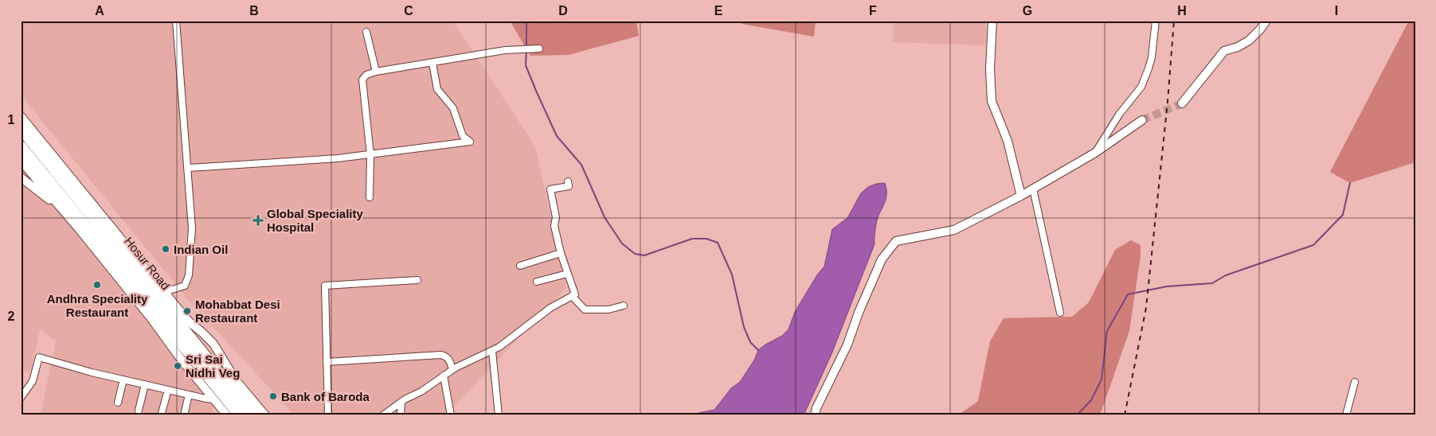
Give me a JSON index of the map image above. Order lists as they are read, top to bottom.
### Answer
{
  "streets": {
    "highway": ["Hosur Road"]
  },
  "places": {
    "health": ["Global Speciality Hospital"],
    "other": [
      "Indian Oil",
      "Andhra Speciality Restaurant",
      "Mohabbat Desi Restaurant",
      "Sri Sai Nidhi Veg",
      "Bank of Baroda"
    ]
  },
  "grid": {
    "columns": [
      "A",
      "B",
      "C",
      "D",
      "E",
      "F",
      "G",
      "H",
      "I"
    ],
    "rows": ["1", "2"]
  }
}
